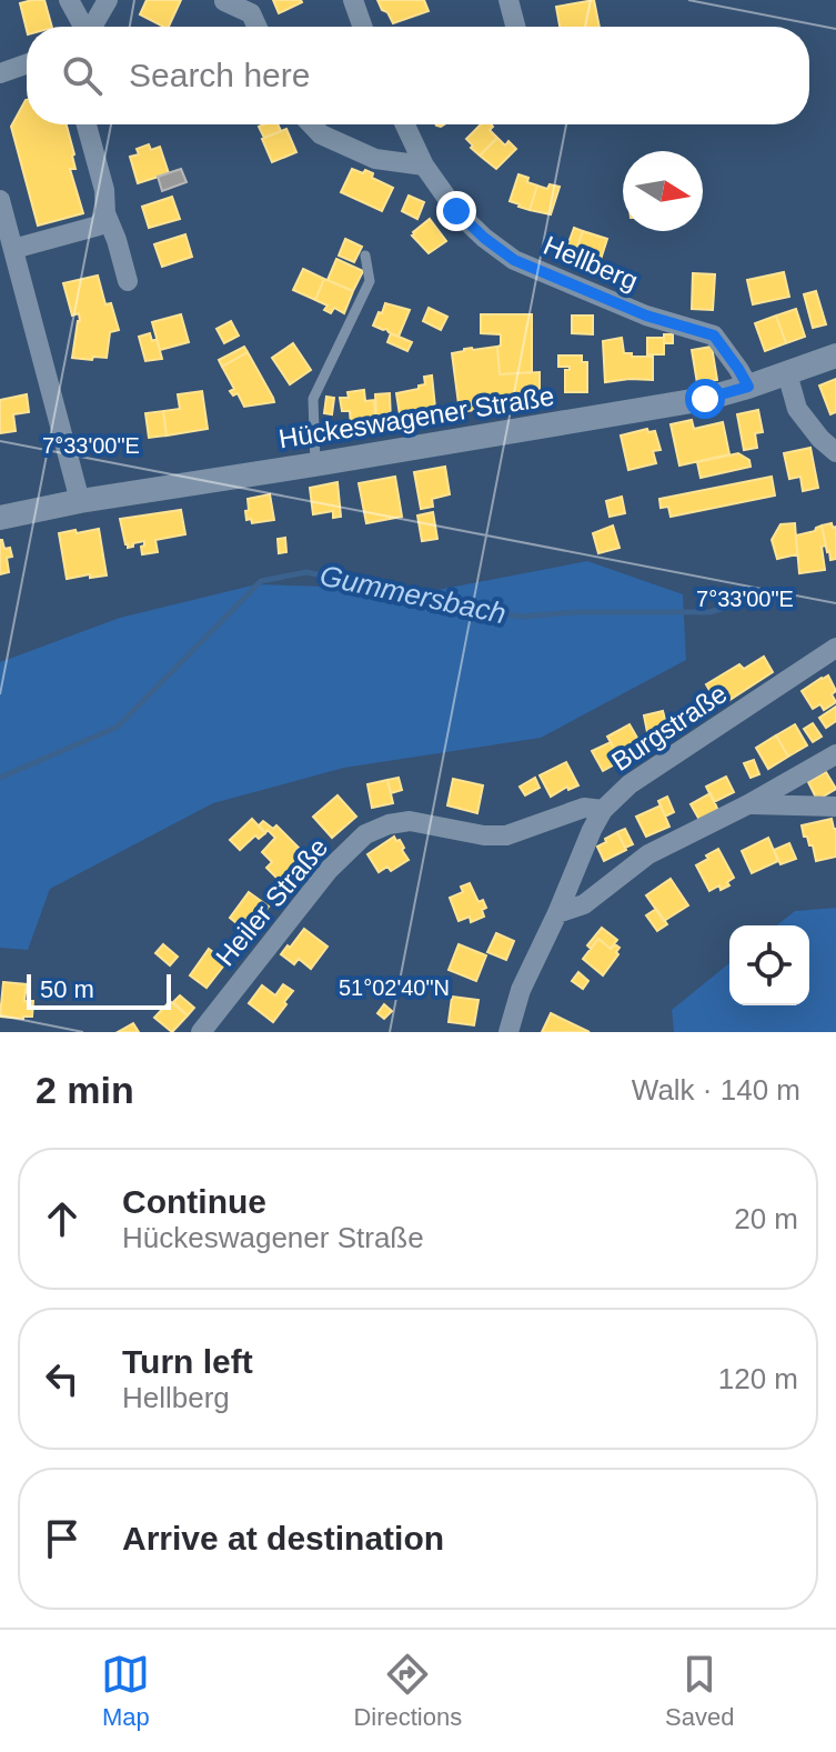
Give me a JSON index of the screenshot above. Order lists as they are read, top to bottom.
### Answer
{
  "streets": {
    "street": [
      "Hellberg",
      "Hückeswagener Straße",
      "Burgstraße",
      "Heiler Straße"
    ]
  },
  "crossings": [
    ["Hellberg", "Hückeswagener Straße"],
    ["Burgstraße", "Heiler Straße"]
  ],
  "water": ["Gummersbach"],
  "scale_bar": "50 m",
  "north": "right",
  "page": {
    "search": "Search here",
    "scale": "50 m",
    "heading": ["2 min", "Walk · 140 m"],
    "list": [
      ["Continue", "Hückeswagener Straße", "20 m"],
      ["Turn left", "Hellberg", "120 m"],
      "Arrive at destination"
    ],
    "nav": ["Map", "Directions", "Saved"]
  },
  "coordinates": ["7°33'00\"E", "51°02'40\"N"]
}
